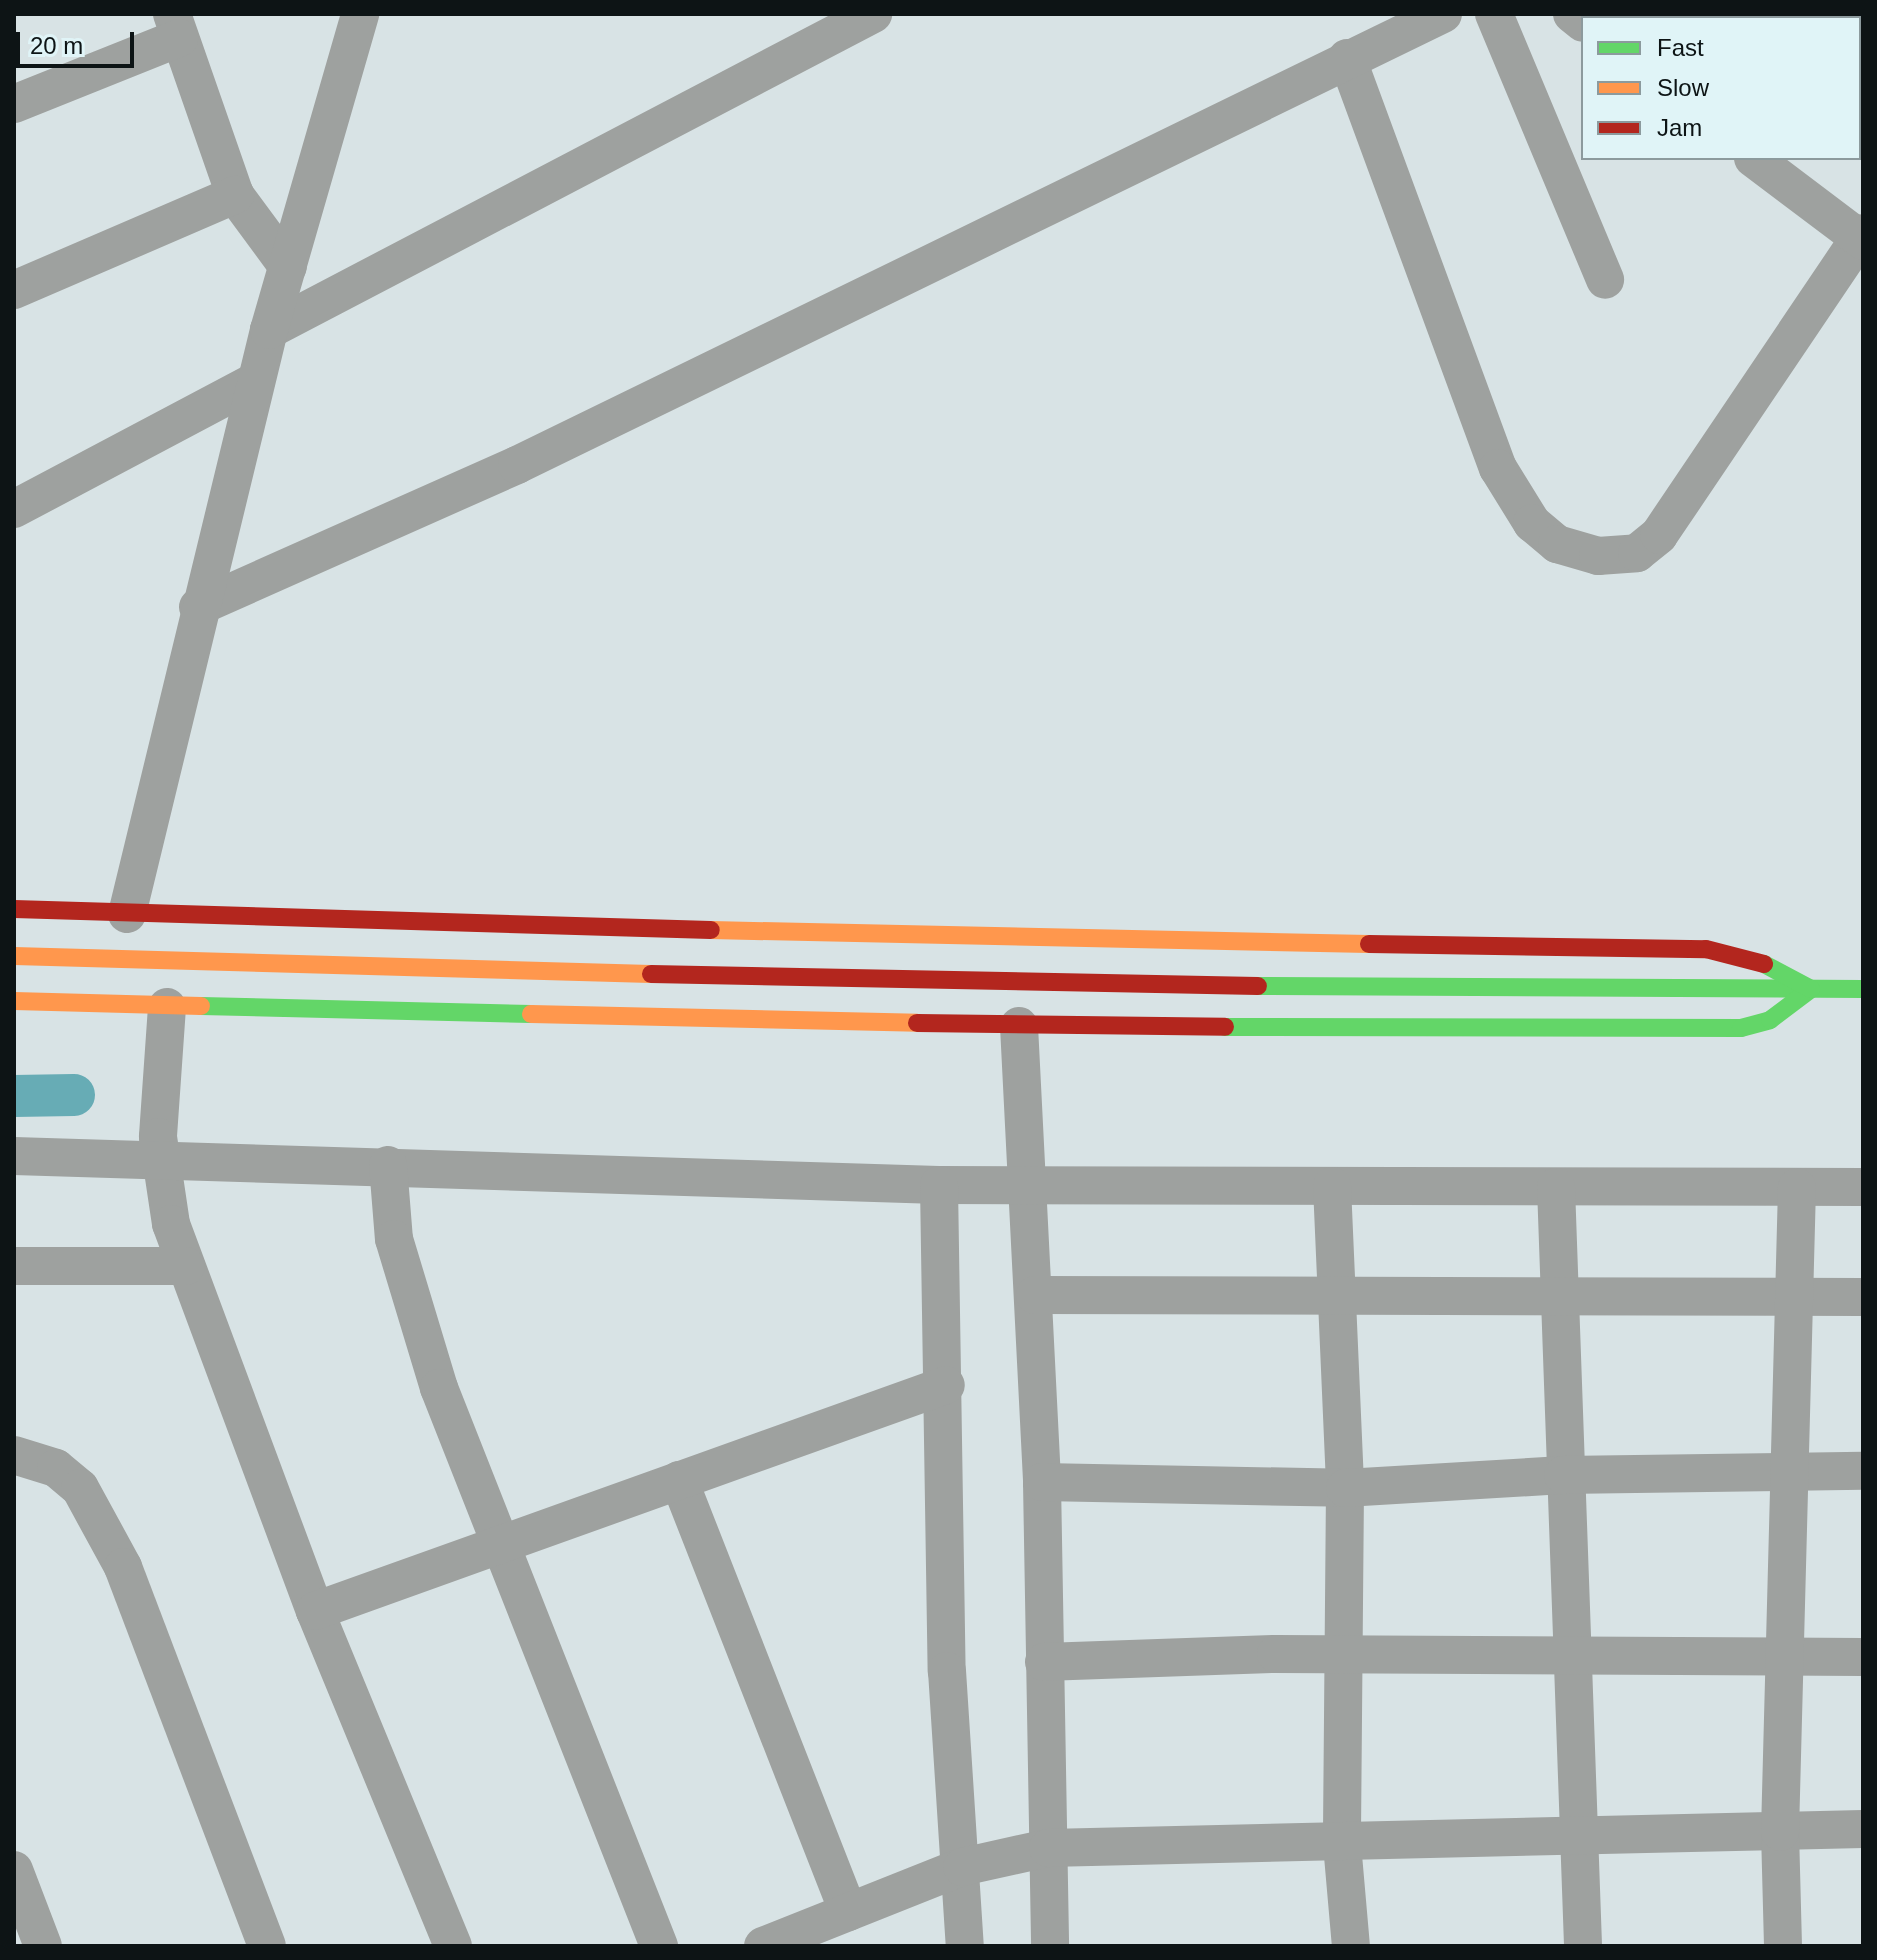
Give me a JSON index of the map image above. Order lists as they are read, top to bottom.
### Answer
{
  "legend": ["Fast", "Slow", "Jam"],
  "scale_bar": "20 m"
}
